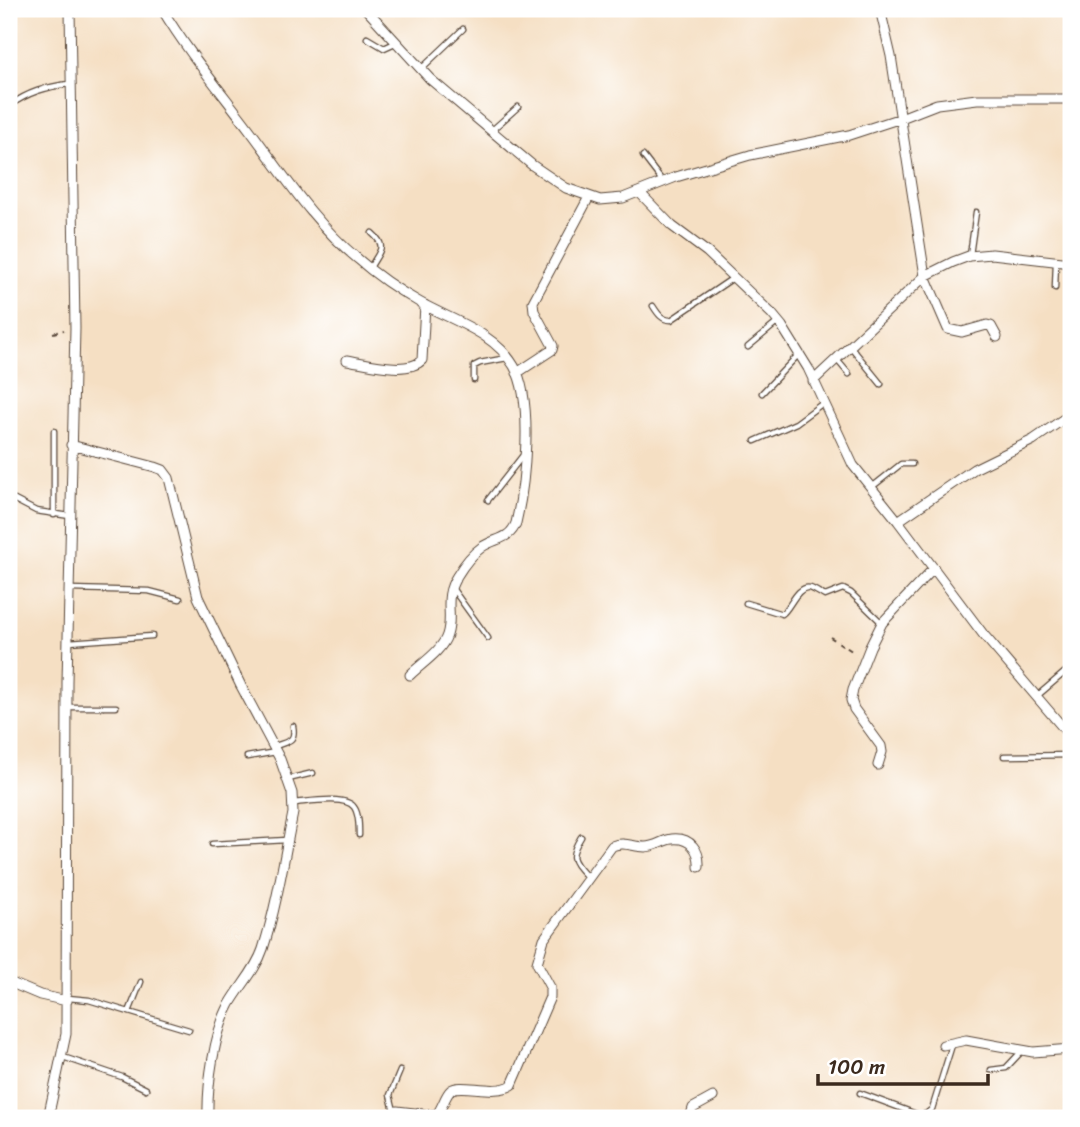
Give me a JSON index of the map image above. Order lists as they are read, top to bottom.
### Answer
{
  "scale_bar": "100 m"
}
